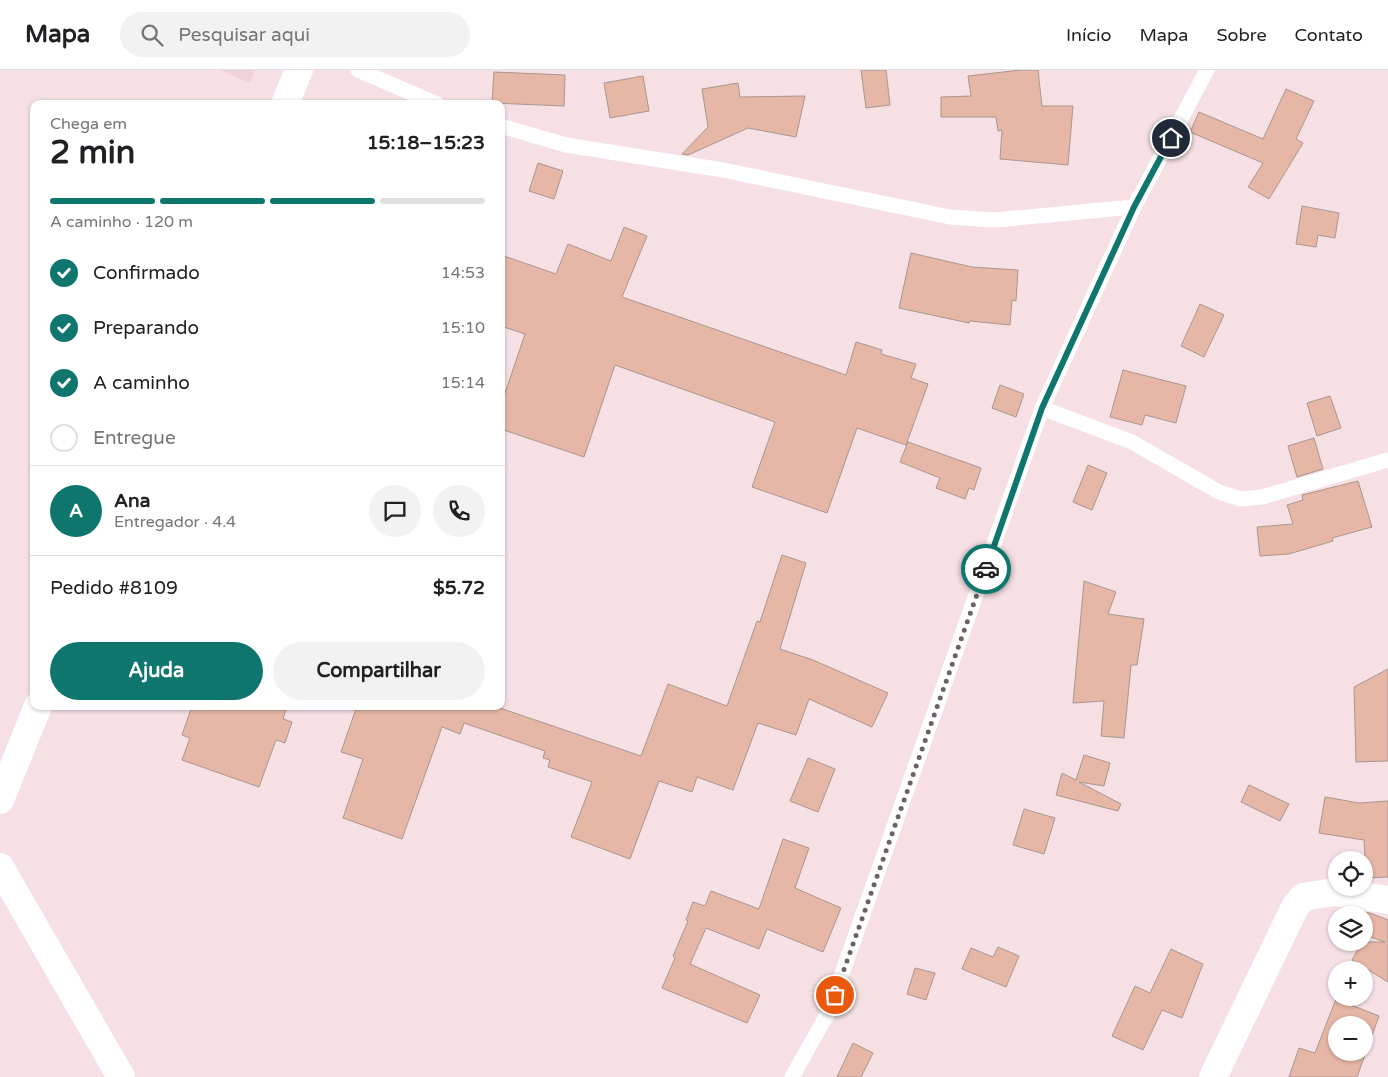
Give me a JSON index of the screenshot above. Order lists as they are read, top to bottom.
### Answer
{
  "page": {
    "header": "Mapa",
    "search": "Pesquisar aqui",
    "nav": [
      "Início",
      "Mapa",
      "Sobre",
      "Contato"
    ],
    "heading": ["2 min", "Chega em", "15:18–15:23"],
    "panel": [
      "Ana",
      "Entregador · 4.4",
      "Pedido #8109",
      "$5.72"
    ],
    "bar": "A caminho · 120 m",
    "list": [
      ["Confirmado", "14:53"],
      ["Preparando", "15:10"],
      ["A caminho", "15:14"],
      "Entregue"
    ],
    "round": "A",
    "buttons": ["Ajuda", "Compartilhar"],
    "map_buttons": ["+", "−"]
  }
}
